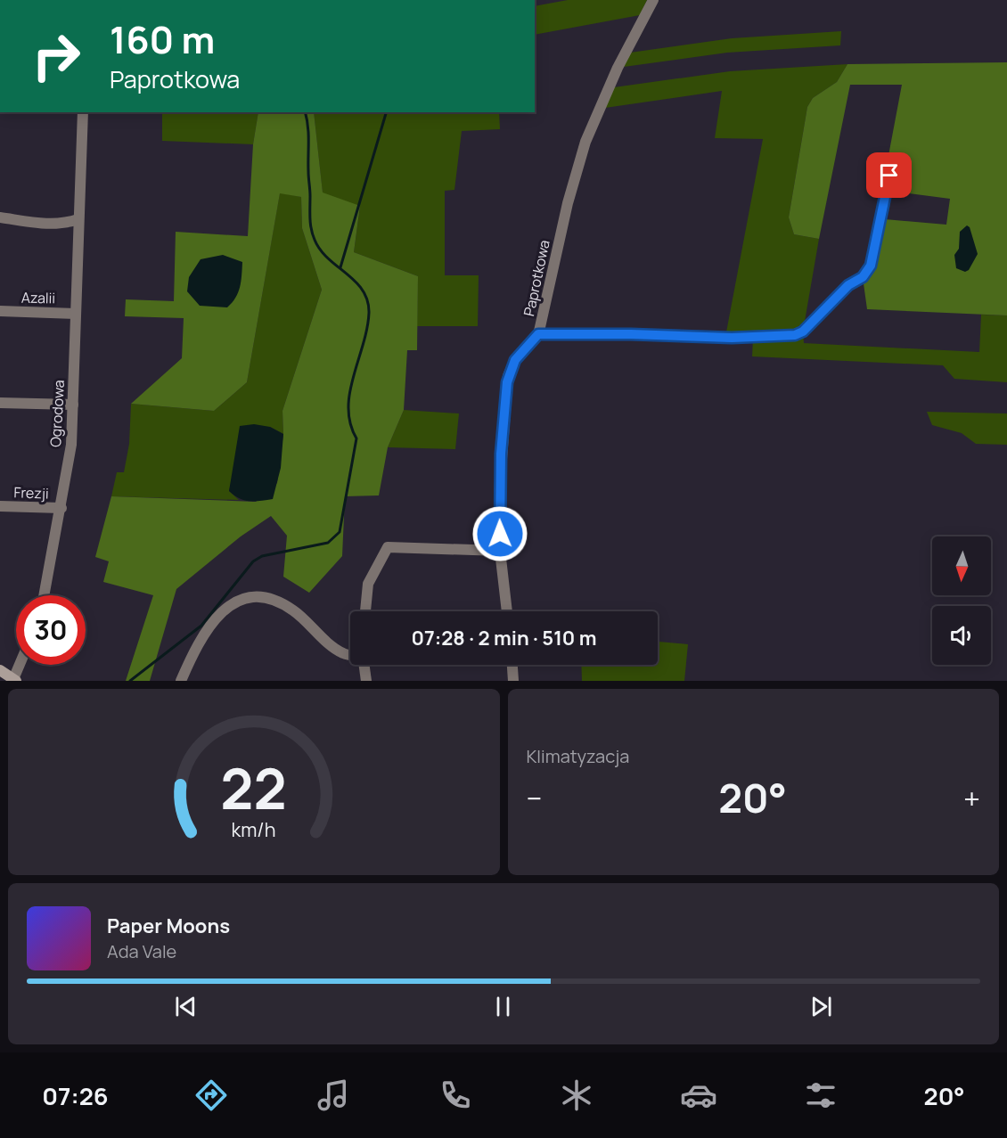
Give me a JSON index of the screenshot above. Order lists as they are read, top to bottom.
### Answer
{
  "streets": {
    "street": [
      "Paprotkowa",
      "Azalii",
      "Ogrodowa",
      "Frezji"
    ]
  },
  "crossings": [
    ["Azalii", "Ogrodowa"],
    ["Ogrodowa", "Frezji"]
  ],
  "north": "bottom",
  "page": {
    "turn": ["160 m", "Paprotkowa"],
    "limit": "30",
    "trip": "07:28 · 2 min · 510 m",
    "tile": "Klimatyzacja",
    "heat": ["−", "20°", "+"],
    "song": ["Paper Moons", "Ada Vale"],
    "tabs": ["07:26", "20°"],
    "gauge": ["22", "km/h"]
  }
}
